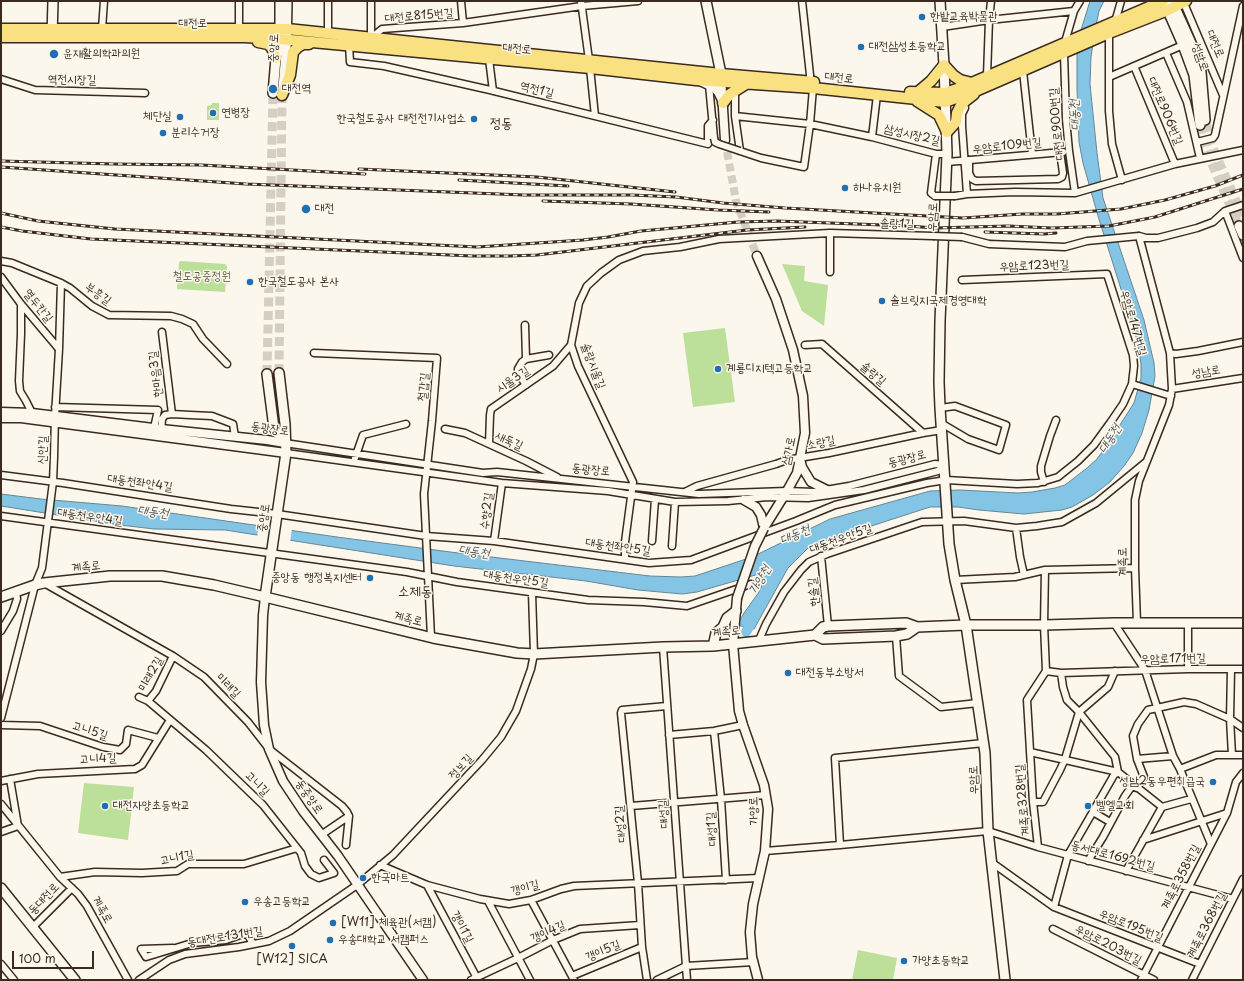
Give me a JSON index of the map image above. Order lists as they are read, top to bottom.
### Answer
{
  "streets": {
    "main road": [
      "대전로",
      "중앙로",
      "성남로",
      "우암로",
      "계족로",
      "동대전로"
    ],
    "street": [
      "대전로815번길",
      "역전시장길",
      "역전1길",
      "대전로906번길",
      "대전로900번길",
      "삼성시장2길",
      "우암로109번길",
      "솔랑1길",
      "우암로123번길",
      "부흥길",
      "열두칸길",
      "우암로147번길",
      "솔랑시울길",
      "한마음3길",
      "솔랑길",
      "시울3길",
      "철갑길",
      "동광장로",
      "새둑길",
      "소랑길",
      "신안길",
      "삼가로",
      "대동천좌안4길",
      "수향2길",
      "대동천우안4길",
      "대동천우안5길",
      "대동천좌안5길",
      "한솔길",
      "우암로171번길",
      "미래2길",
      "미래길",
      "고니5길",
      "고니4길",
      "정보길",
      "고니길",
      "동중앙로",
      "계족로328번길",
      "가양로",
      "대성길",
      "대성2길",
      "대성1길",
      "동서대로1692번길",
      "고니1길",
      "계족로358번길",
      "갱이길",
      "계족로368번길",
      "우암로195번길",
      "갱이1길",
      "갱이4길",
      "동대전로131번길",
      "우암로203번길",
      "갱이5길"
    ]
  },
  "crossings": [
    ["대전로815번길", "대전로"],
    ["대전로", "중앙로"],
    ["대전로", "성남로"],
    ["대전로", "역전1길"],
    ["대전로", "대전로906번길"],
    ["대전로", "대전로900번길"],
    ["대전로", "우암로"],
    ["중앙로", "동광장로"],
    ["중앙로", "대동천좌안4길"],
    ["중앙로", "대동천우안4길"],
    ["중앙로", "대동천우안5길"],
    ["중앙로", "대동천좌안5길"],
    ["중앙로", "계족로"],
    ["중앙로", "동중앙로"],
    ["성남로", "대전로906번길"],
    ["성남로", "계족로"],
    ["대전로906번길", "대전로900번길"],
    ["대전로900번길", "우암로109번길"],
    ["삼성시장2길", "우암로109번길"],
    ["삼성시장2길", "우암로"],
    ["우암로109번길", "우암로"],
    ["우암로", "우암로147번길"],
    ["우암로", "동광장로"],
    ["우암로", "소랑길"],
    ["우암로", "대동천우안5길"],
    ["우암로", "대동천좌안5길"],
    ["우암로", "계족로"],
    ["우암로", "동서대로1692번길"],
    ["우암로", "우암로195번길"],
    ["솔랑1길", "솔랑시울길"],
    ["우암로123번길", "우암로147번길"],
    ["부흥길", "신안길"],
    ["열두칸길", "신안길"],
    ["우암로147번길", "대동천좌안5길"],
    ["솔랑시울길", "시울3길"],
    ["솔랑시울길", "동광장로"],
    ["솔랑시울길", "대동천좌안5길"],
    ["솔랑길", "소랑길"],
    ["시울3길", "새둑길"],
    ["철갑길", "동광장로"],
    ["철갑길", "대동천우안5길"],
    ["철갑길", "대동천좌안5길"],
    ["동광장로", "새둑길"],
    ["동광장로", "소랑길"],
    ["동광장로", "신안길"],
    ["동광장로", "삼가로"],
    ["동광장로", "수향2길"],
    ["소랑길", "삼가로"],
    ["신안길", "대동천좌안4길"],
    ["신안길", "대동천우안4길"],
    ["삼가로", "계족로"],
    ["삼가로", "가양로"],
    ["대동천좌안4길", "대동천좌안5길"],
    ["수향2길", "대동천좌안5길"],
    ["대동천우안4길", "대동천우안5길"],
    ["대동천우안5길", "계족로"],
    ["대동천우안5길", "한솔길"],
    ["대동천우안5길", "정보길"],
    ["계족로", "한솔길"],
    ["계족로", "미래길"],
    ["계족로", "정보길"],
    ["계족로", "동중앙로"],
    ["계족로", "가양로"],
    ["계족로", "대성길"],
    ["계족로", "고니1길"],
    ["계족로", "동대전로"],
    ["우암로171번길", "계족로328번길"],
    ["미래2길", "미래길"],
    ["미래2길", "고니길"],
    ["미래길", "동중앙로"],
    ["고니5길", "고니4길"],
    ["고니4길", "고니길"],
    ["정보길", "갱이길"],
    ["정보길", "동대전로131번길"],
    ["고니길", "고니1길"],
    ["동중앙로", "동대전로131번길"],
    ["계족로328번길", "동서대로1692번길"],
    ["대성길", "대성2길"],
    ["대성길", "갱이길"],
    ["대성2길", "갱이길"],
    ["대성2길", "갱이4길"],
    ["대성2길", "갱이5길"],
    ["동서대로1692번길", "계족로358번길"],
    ["동서대로1692번길", "계족로368번길"],
    ["계족로358번길", "우암로195번길"],
    ["계족로358번길", "우암로203번길"],
    ["갱이길", "갱이1길"],
    ["계족로368번길", "우암로195번길"],
    ["갱이1길", "갱이4길"]
  ],
  "districts": ["정동", "소제동"],
  "water": ["대동천", "가양천"],
  "parks": ["철도공중정원"],
  "places": [
    "한밭교육박물관",
    "대전삼성초등학교",
    "윤재활의학과의원",
    "대전역",
    "연병장",
    "체단실",
    "한국철도공사 대전전기사업소",
    "분리수거장",
    "하나유치원",
    "대전",
    "한국철도공사 본사",
    "솔브릿지국제경영대학",
    "계룡디지텍고등학교",
    "중앙동 행정복지센터",
    "대전동부소방서",
    "성남2동우편취급국",
    "대전자양초등학교",
    "벨엘교회",
    "한국마트",
    "우송고등학교",
    "[W11] 체육관(서캠)",
    "우송대학교 서캠퍼스",
    "[W12] SICA",
    "가양초등학교"
  ],
  "scale_bar": "100 m"
}
